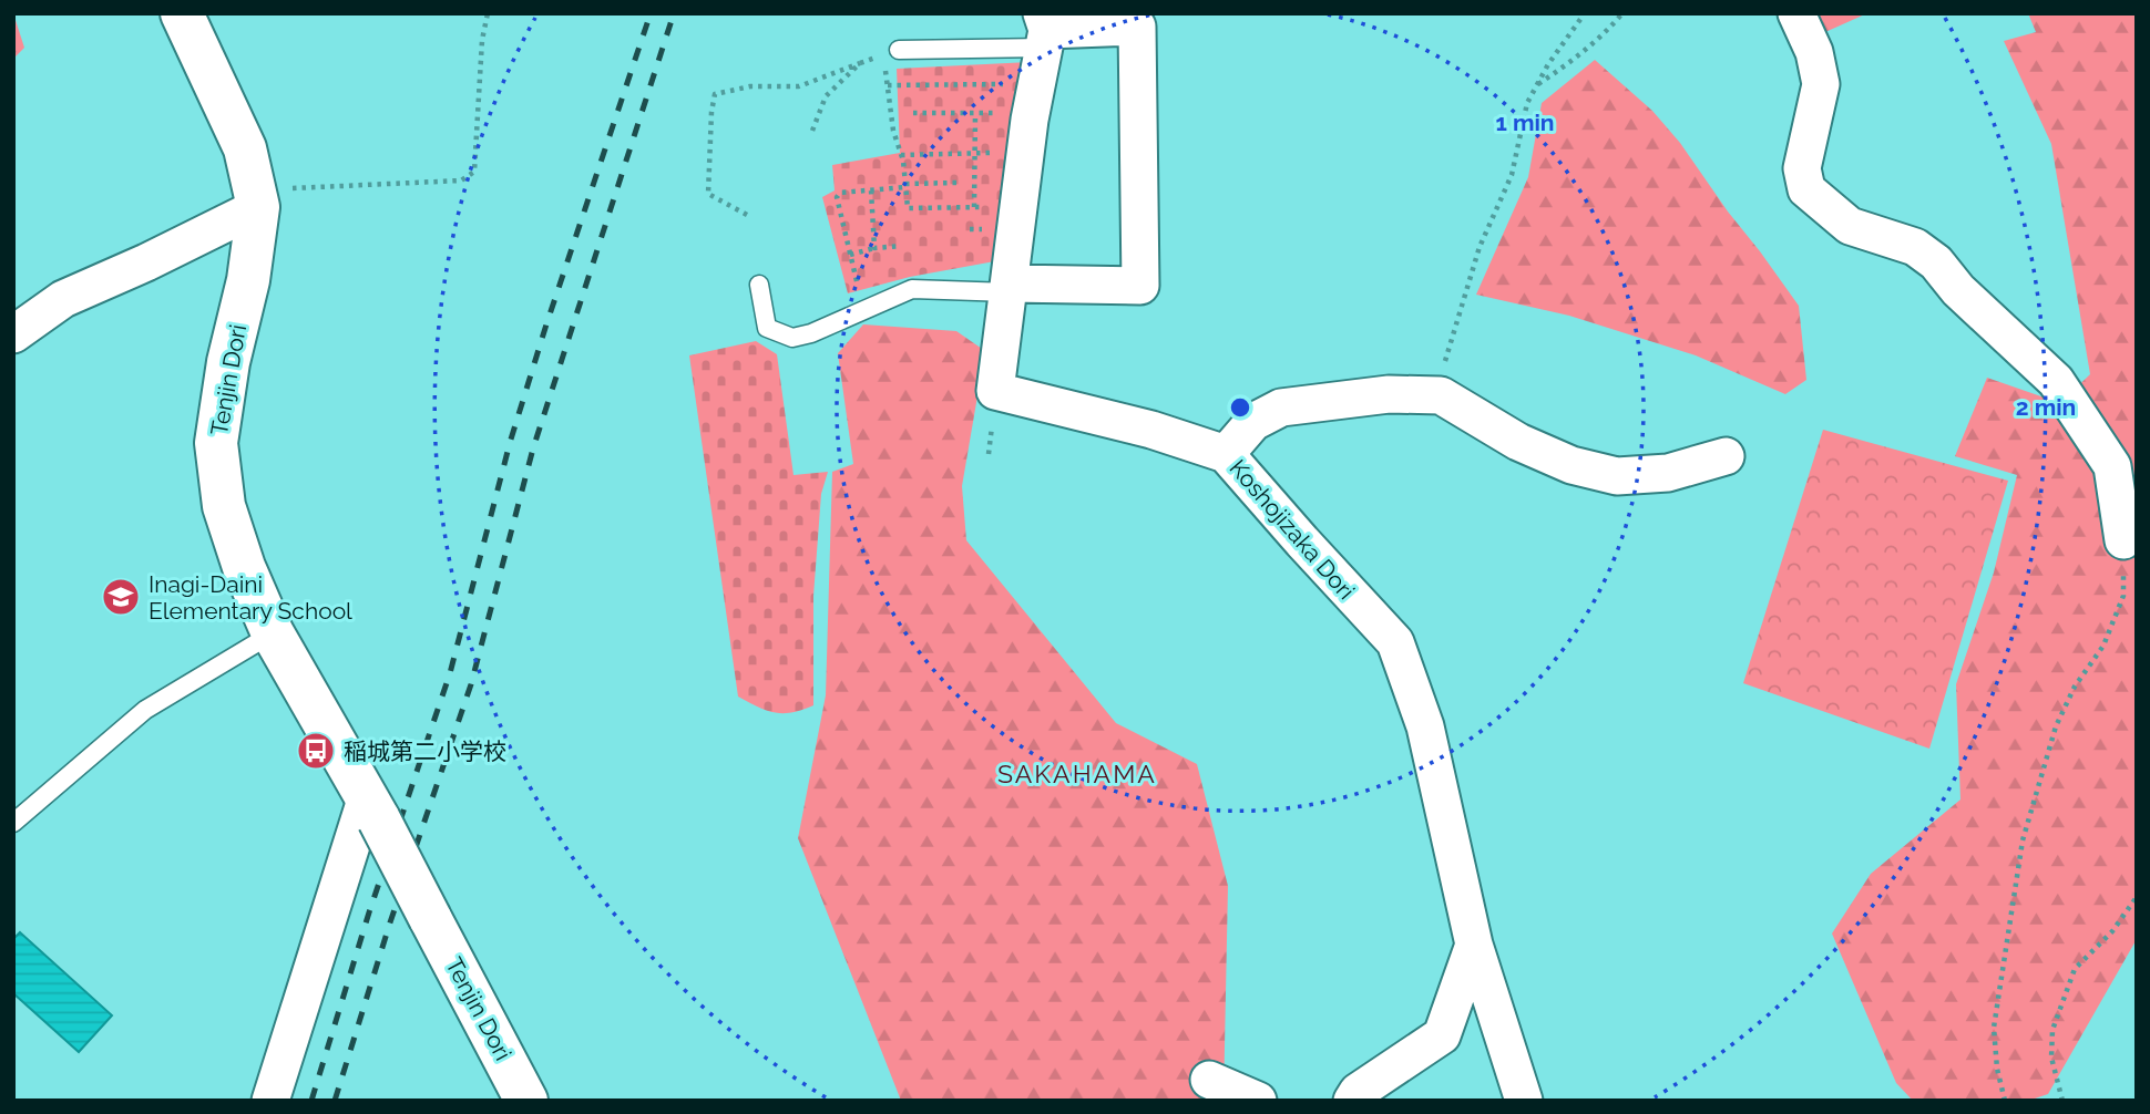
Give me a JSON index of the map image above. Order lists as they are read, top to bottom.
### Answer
{
  "streets": {
    "street": ["Tenjin Dori", "Koshojizaka Dori"]
  },
  "districts": ["SAKAHAMA"],
  "places": {
    "school or university": ["Inagi-Daini Elementary School"],
    "bus stop": ["稲城第二小学校"]
  },
  "rings": ["1 min", "2 min"]
}
